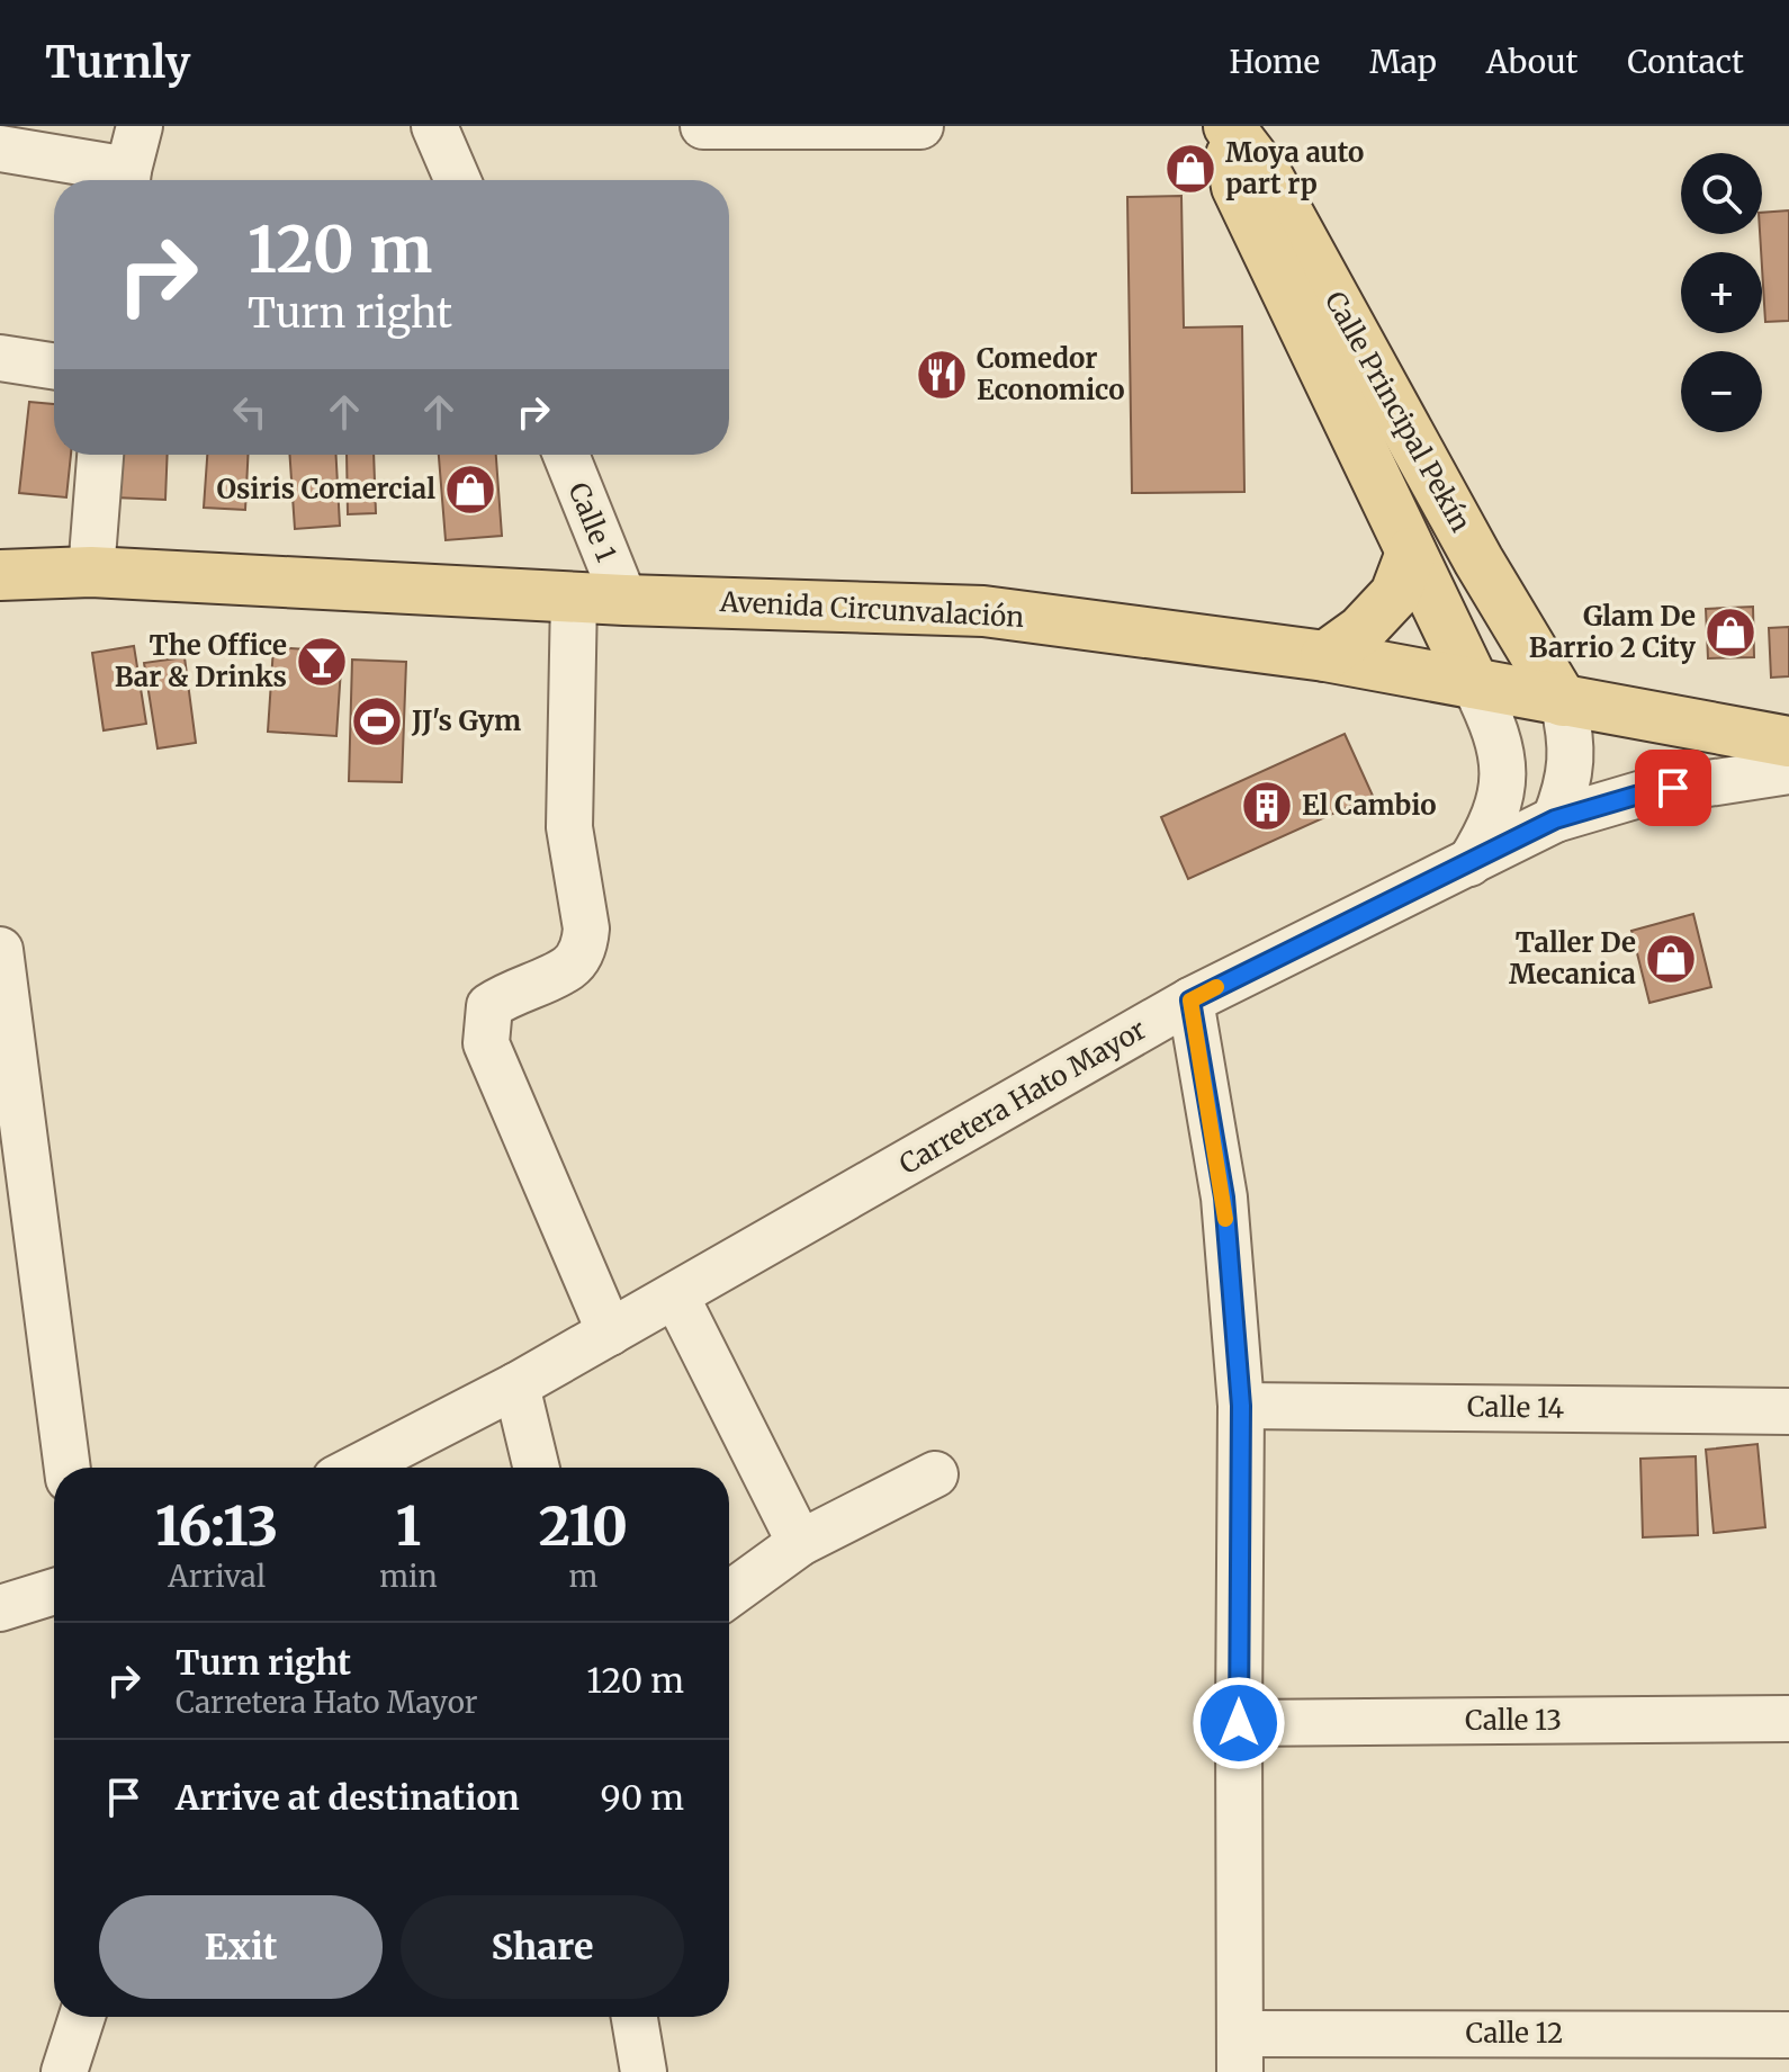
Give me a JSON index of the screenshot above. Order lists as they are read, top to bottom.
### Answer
{
  "streets": {
    "main road": ["Calle Principal Pekín", "Avenida Circunvalación"],
    "street": [
      "Calle 1",
      "Carretera Hato Mayor",
      "Calle 14",
      "Calle 13",
      "Calle 12"
    ]
  },
  "crossings": [
    ["Calle Principal Pekín", "Avenida Circunvalación"],
    ["Calle 1", "Avenida Circunvalación"]
  ],
  "places": {
    "shop": [
      "Moya auto part rp",
      "Osiris Comercial",
      "Glam De Barrio 2 City",
      "Taller De Mecanica"
    ],
    "restaurant": ["Comedor Economico"],
    "bar": ["The Office Bar & Drinks"],
    "sports": ["JJ's Gym"],
    "building": ["El Cambio"]
  },
  "page": {
    "header": "Turnly",
    "nav": [
      "Home",
      "Map",
      "About",
      "Contact"
    ],
    "map_buttons": ["+", "−"],
    "turn": ["120 m", "Turn right"],
    "eta": [
      "16:13",
      "Arrival",
      "1",
      "min",
      "210",
      "m"
    ],
    "list": [
      {
        "name": "Turn right",
        "note": "Carretera Hato Mayor",
        "value": "120 m"
      },
      {
        "name": "Arrive at destination",
        "value": "90 m"
      }
    ],
    "buttons": ["Exit", "Share"]
  }
}
